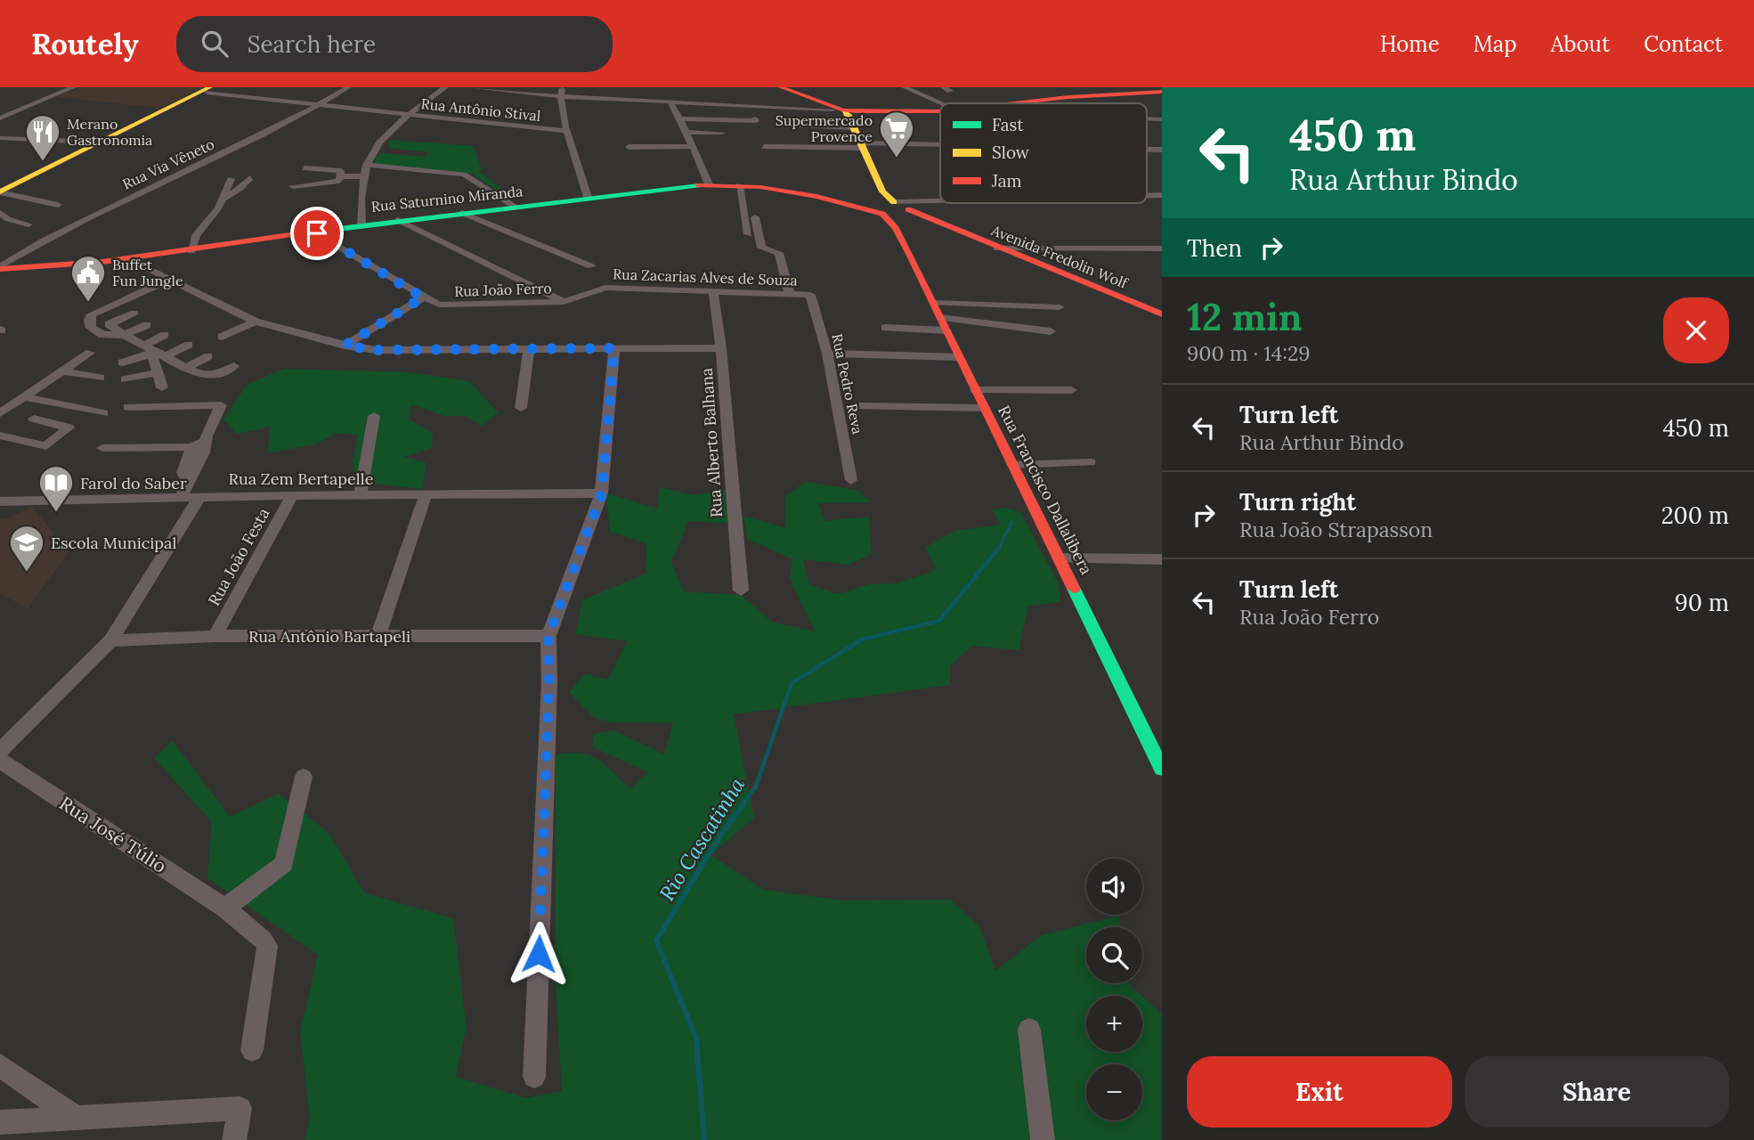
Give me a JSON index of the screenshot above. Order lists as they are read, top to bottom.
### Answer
{
  "streets": {
    "main road": ["Rua Saturnino Miranda", "Avenida Fredolin Wolf", "Rua Francisco Dallalibera"],
    "street": [
      "Rua Antônio Stival",
      "Rua Via Vêneto",
      "Rua Zacarias Alves de Souza",
      "Rua João Ferro",
      "Rua Pedro Reva",
      "Rua Alberto Balhana",
      "Rua Zem Bertapelle",
      "Rua João Festa",
      "Rua Antônio Bartapeli",
      "Rua José Túlio"
    ]
  },
  "crossings": [
    ["Rua Antônio Stival", "Rua Via Vêneto"],
    ["Rua Via Vêneto", "Rua Saturnino Miranda"],
    ["Rua Saturnino Miranda", "Avenida Fredolin Wolf"],
    ["Rua Saturnino Miranda", "Rua João Ferro"],
    ["Rua Saturnino Miranda", "Rua Francisco Dallalibera"],
    ["Avenida Fredolin Wolf", "Rua Francisco Dallalibera"],
    ["Rua Zacarias Alves de Souza", "Rua João Ferro"],
    ["Rua Zacarias Alves de Souza", "Rua Pedro Reva"],
    ["Rua Zacarias Alves de Souza", "Rua Alberto Balhana"],
    ["Rua Zem Bertapelle", "Rua João Festa"],
    ["Rua João Festa", "Rua Antônio Bartapeli"]
  ],
  "water": ["Rio Cascatinha"],
  "places": {
    "supermarket": ["Supermercado Provence"],
    "restaurant": ["Merano Gastronomia"],
    "public building": ["Buffet Fun Jungle"],
    "library": ["Farol do Saber"],
    "school or university": ["Escola Municipal"]
  },
  "legend": ["Fast", "Slow", "Jam"],
  "page": {
    "header": "Routely",
    "search": "Search here",
    "nav": [
      "Home",
      "Map",
      "About",
      "Contact"
    ],
    "turn": ["450 m", "Rua Arthur Bindo"],
    "then": "Then",
    "heading": ["12 min", "900 m · 14:29"],
    "list": [
      {
        "name": "Turn left",
        "note": "Rua Arthur Bindo",
        "value": "450 m"
      },
      {
        "name": "Turn right",
        "note": "Rua João Strapasson",
        "value": "200 m"
      },
      {
        "name": "Turn left",
        "note": "Rua João Ferro",
        "value": "90 m"
      }
    ],
    "map_buttons": ["+", "−"],
    "buttons": ["Exit", "Share"]
  }
}
